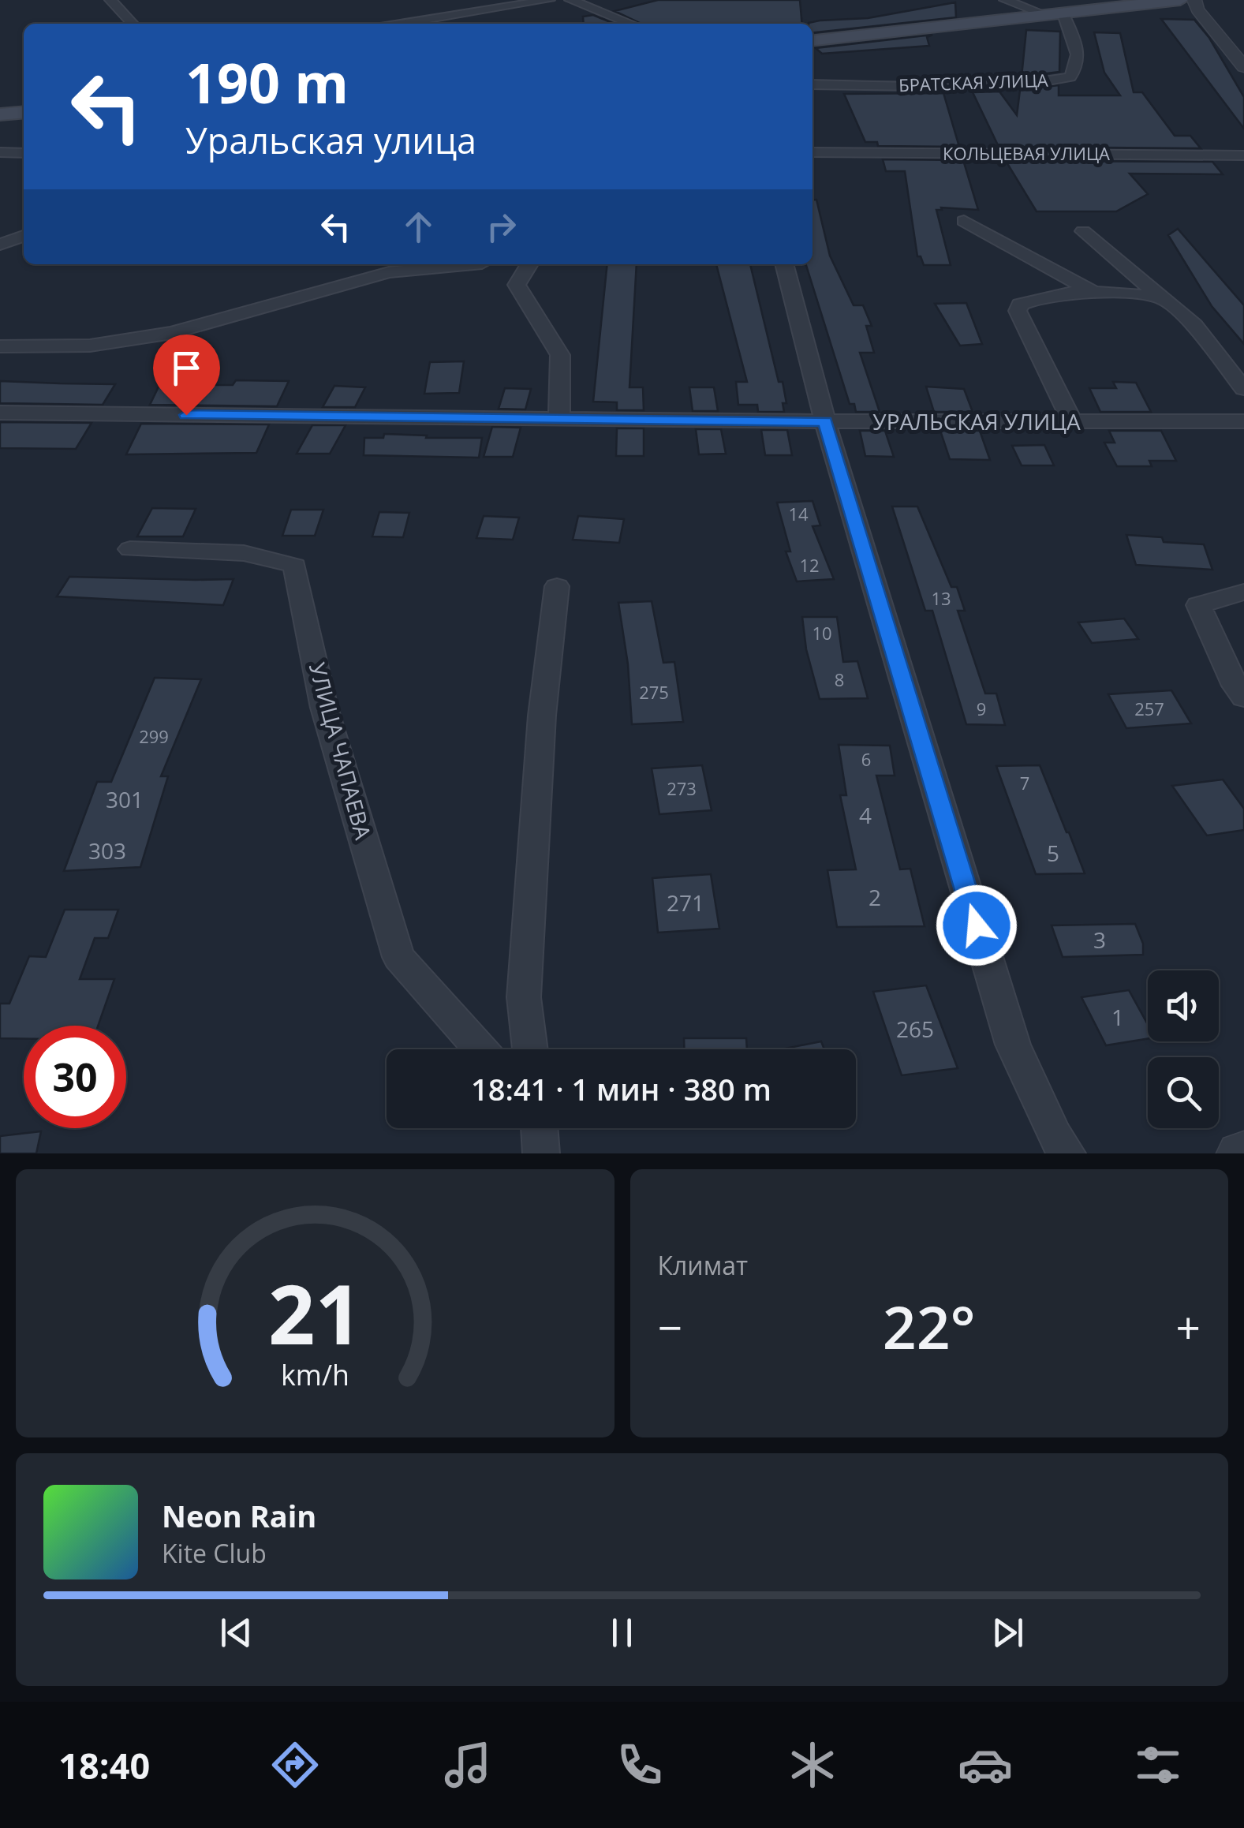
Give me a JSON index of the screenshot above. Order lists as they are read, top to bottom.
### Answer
{
  "streets": {
    "street": [
      "БРАТСКАЯ УЛИЦА",
      "КОЛЬЦЕВАЯ УЛИЦА",
      "УРАЛЬСКАЯ УЛИЦА",
      "УЛИЦА ЧАПАЕВА"
    ]
  },
  "house_numbers": [
    "14",
    "12",
    "13",
    "10",
    "8",
    "275",
    "9",
    "257",
    "299",
    "6",
    "7",
    "273",
    "301",
    "4",
    "303",
    "5",
    "2",
    "271",
    "3",
    "1",
    "265"
  ],
  "page": {
    "turn": ["190 m", "Уральская улица"],
    "limit": "30",
    "trip": "18:41 · 1 мин · 380 m",
    "tile": "Климат",
    "heat": ["−", "22°", "+"],
    "song": ["Neon Rain", "Kite Club"],
    "tabs": "18:40",
    "gauge": ["21", "km/h"]
  }
}
